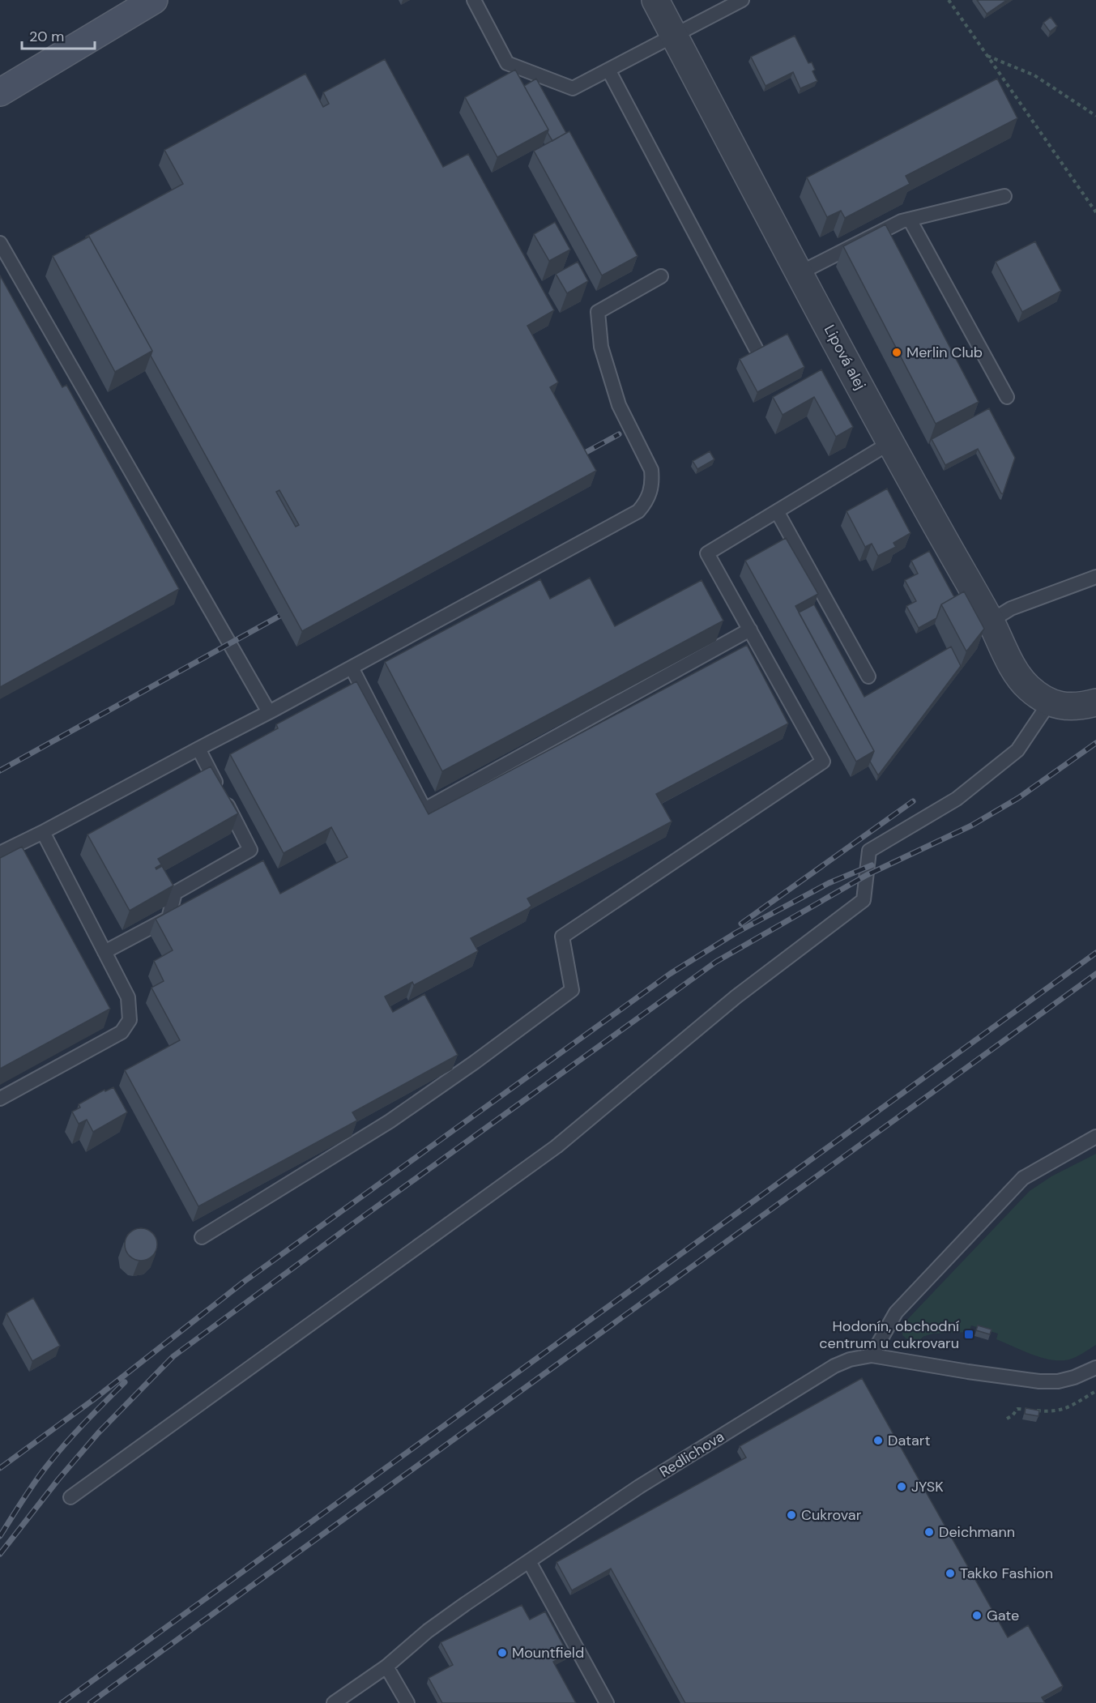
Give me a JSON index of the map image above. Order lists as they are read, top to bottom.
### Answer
{
  "streets": {
    "street": ["Lipová alej"],
    "lane": ["Redlichova"]
  },
  "places": {
    "other": [
      "Merlin Club",
      "Datart",
      "JYSK",
      "Cukrovar",
      "Deichmann",
      "Takko Fashion",
      "Gate",
      "Mountfield"
    ],
    "transit": ["Hodonín, obchodní centrum u cukrovaru"]
  },
  "scale_bar": "20 m"
}
